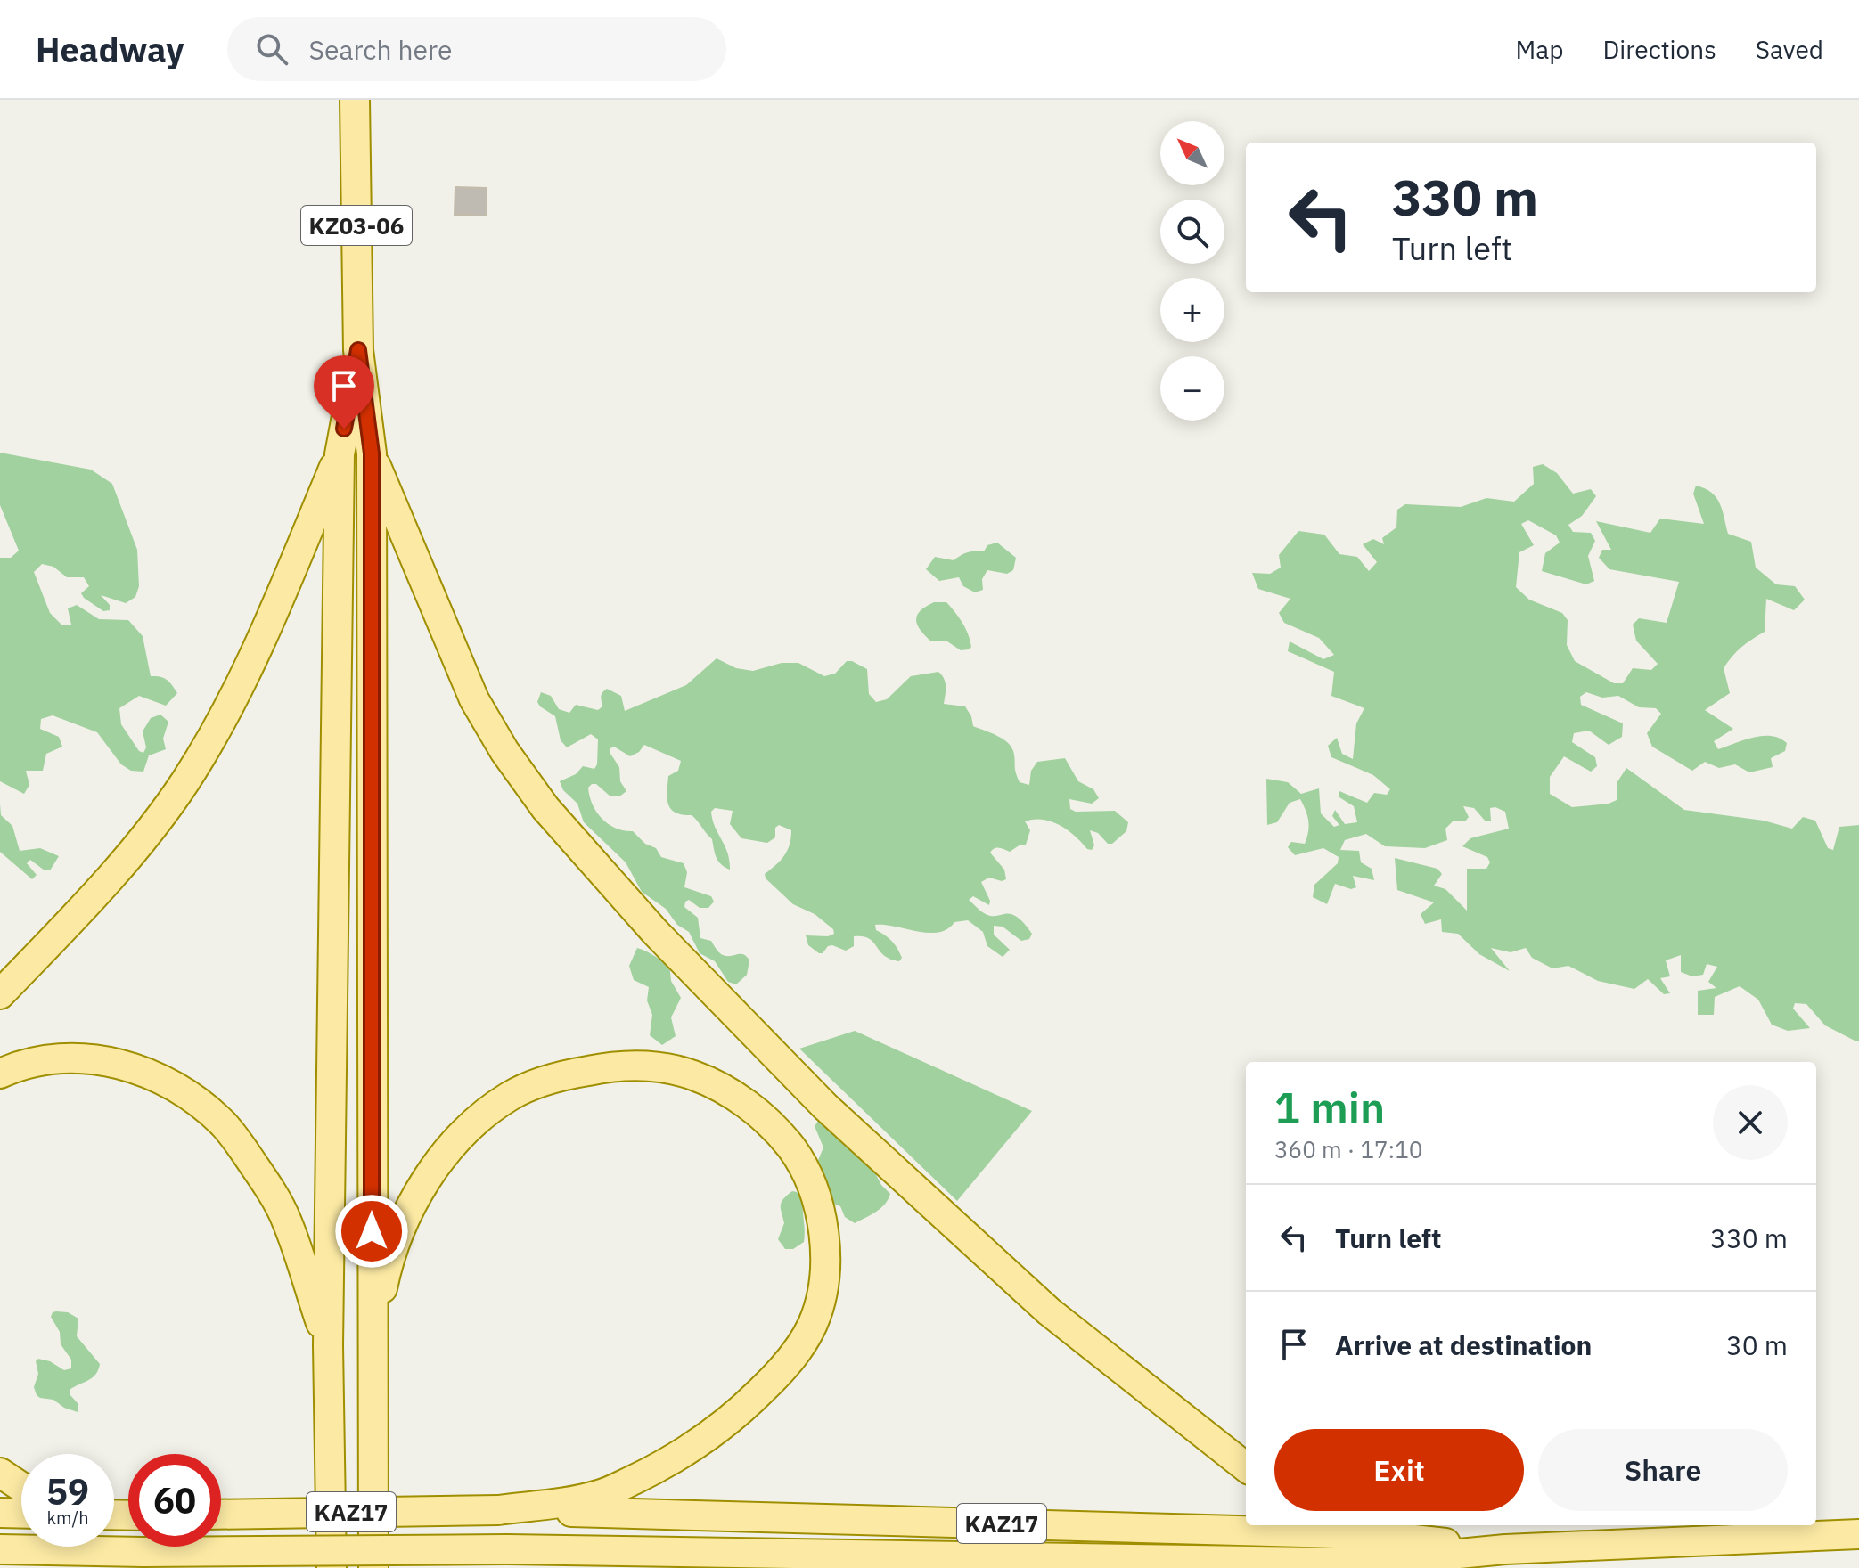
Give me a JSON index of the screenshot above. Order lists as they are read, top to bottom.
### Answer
{
  "streets": {
    "main road": ["KZ03-06", "KAZ17"]
  },
  "north": "top left",
  "page": {
    "header": "Headway",
    "search": "Search here",
    "nav": ["Map", "Directions", "Saved"],
    "map_buttons": ["+", "−"],
    "turn": ["330 m", "Turn left"],
    "heading": ["1 min", "360 m · 17:10"],
    "list": [
      {
        "name": "Turn left",
        "value": "330 m"
      },
      {
        "name": "Arrive at destination",
        "value": "30 m"
      }
    ],
    "buttons": ["Exit", "Share"],
    "speed": "59 km/h",
    "limit": "60"
  }
}
